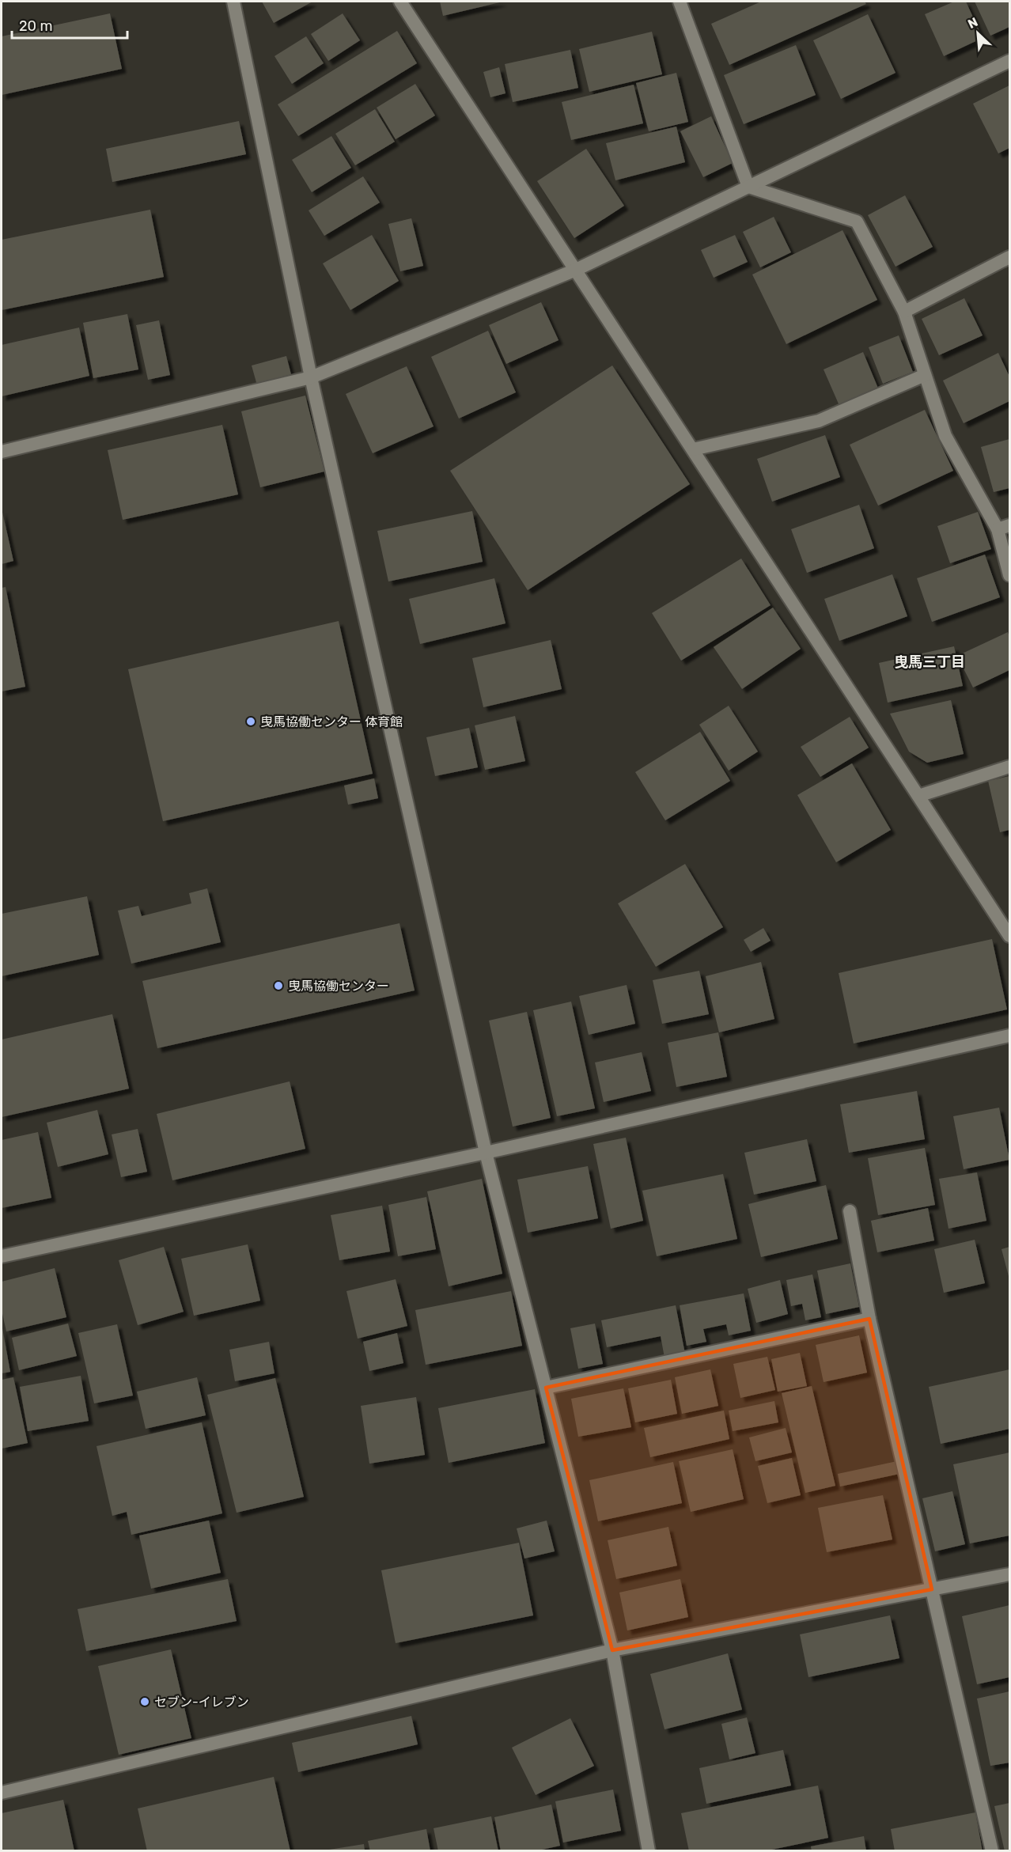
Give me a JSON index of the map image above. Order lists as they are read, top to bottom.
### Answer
{
  "districts": ["曳馬三丁目"],
  "places": ["曳馬協働センター 体育館", "曳馬協働センター", "セブン-イレブン"],
  "scale_bar": "20 m",
  "north": "top left"
}
